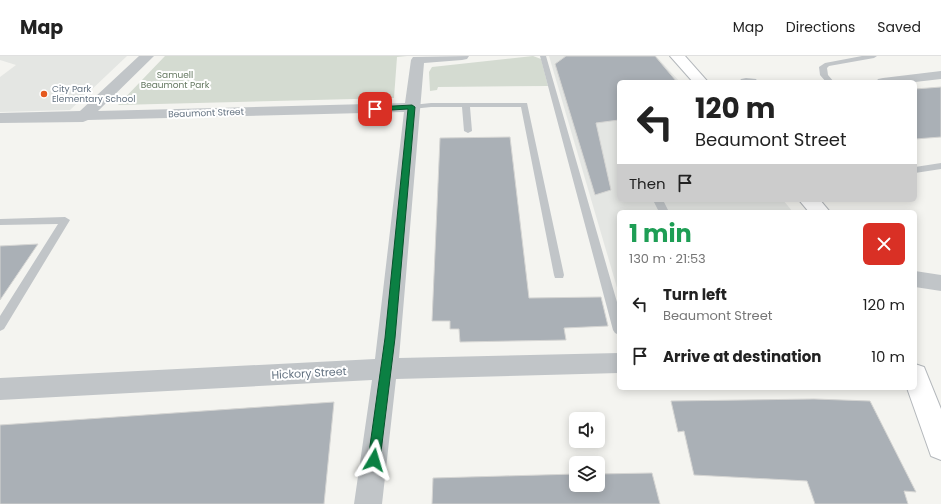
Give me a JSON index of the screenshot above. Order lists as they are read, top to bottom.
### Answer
{
  "streets": {
    "street": ["Beaumont Street", "Hickory Street"]
  },
  "parks": ["Samuell Beaumont Park"],
  "places": ["City Park Elementary School"],
  "page": {
    "header": "Map",
    "nav": ["Map", "Directions", "Saved"],
    "turn": ["120 m", "Beaumont Street"],
    "then": "Then",
    "heading": ["1 min", "130 m · 21:53"],
    "list": [
      {
        "name": "Turn left",
        "note": "Beaumont Street",
        "value": "120 m"
      },
      {
        "name": "Arrive at destination",
        "value": "10 m"
      }
    ]
  }
}
